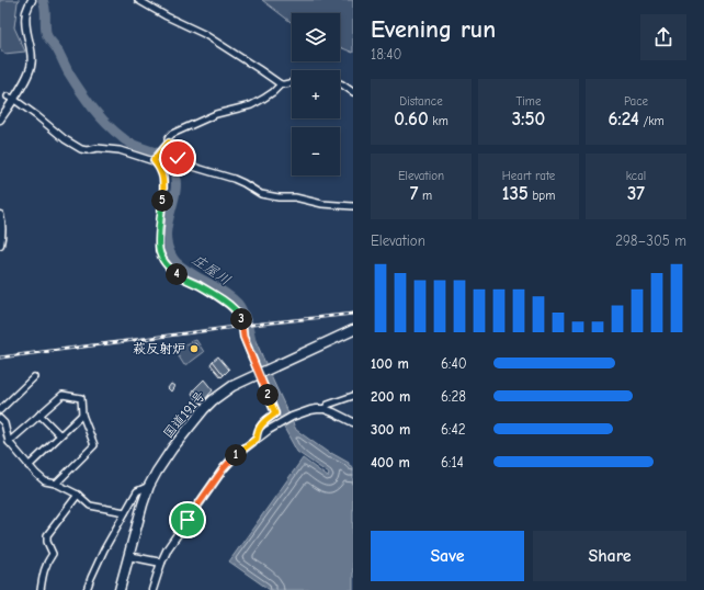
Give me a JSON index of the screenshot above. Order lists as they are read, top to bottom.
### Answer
{
  "streets": {
    "highway": ["国道191号"]
  },
  "water": ["庄屋川"],
  "places": ["萩反射炉"],
  "page": {
    "heading": ["Evening run", "18:40"],
    "map_buttons": ["+", "−"],
    "stats": [
      ["Distance", "0.60 km"],
      ["Time", "3:50"],
      ["Pace", "6:24 /km"],
      ["Elevation", "7 m"],
      ["Heart rate", "135 bpm"],
      ["kcal", "37"]
    ],
    "pins": [
      "5",
      "4",
      "3",
      "2",
      "1"
    ],
    "chart": ["Elevation", "298–305 m"],
    "list": [
      {
        "name": "100 m",
        "note": "6:40"
      },
      {
        "name": "200 m",
        "note": "6:28"
      },
      {
        "name": "300 m",
        "note": "6:42"
      },
      {
        "name": "400 m",
        "note": "6:14"
      }
    ],
    "buttons": ["Save", "Share"]
  }
}
